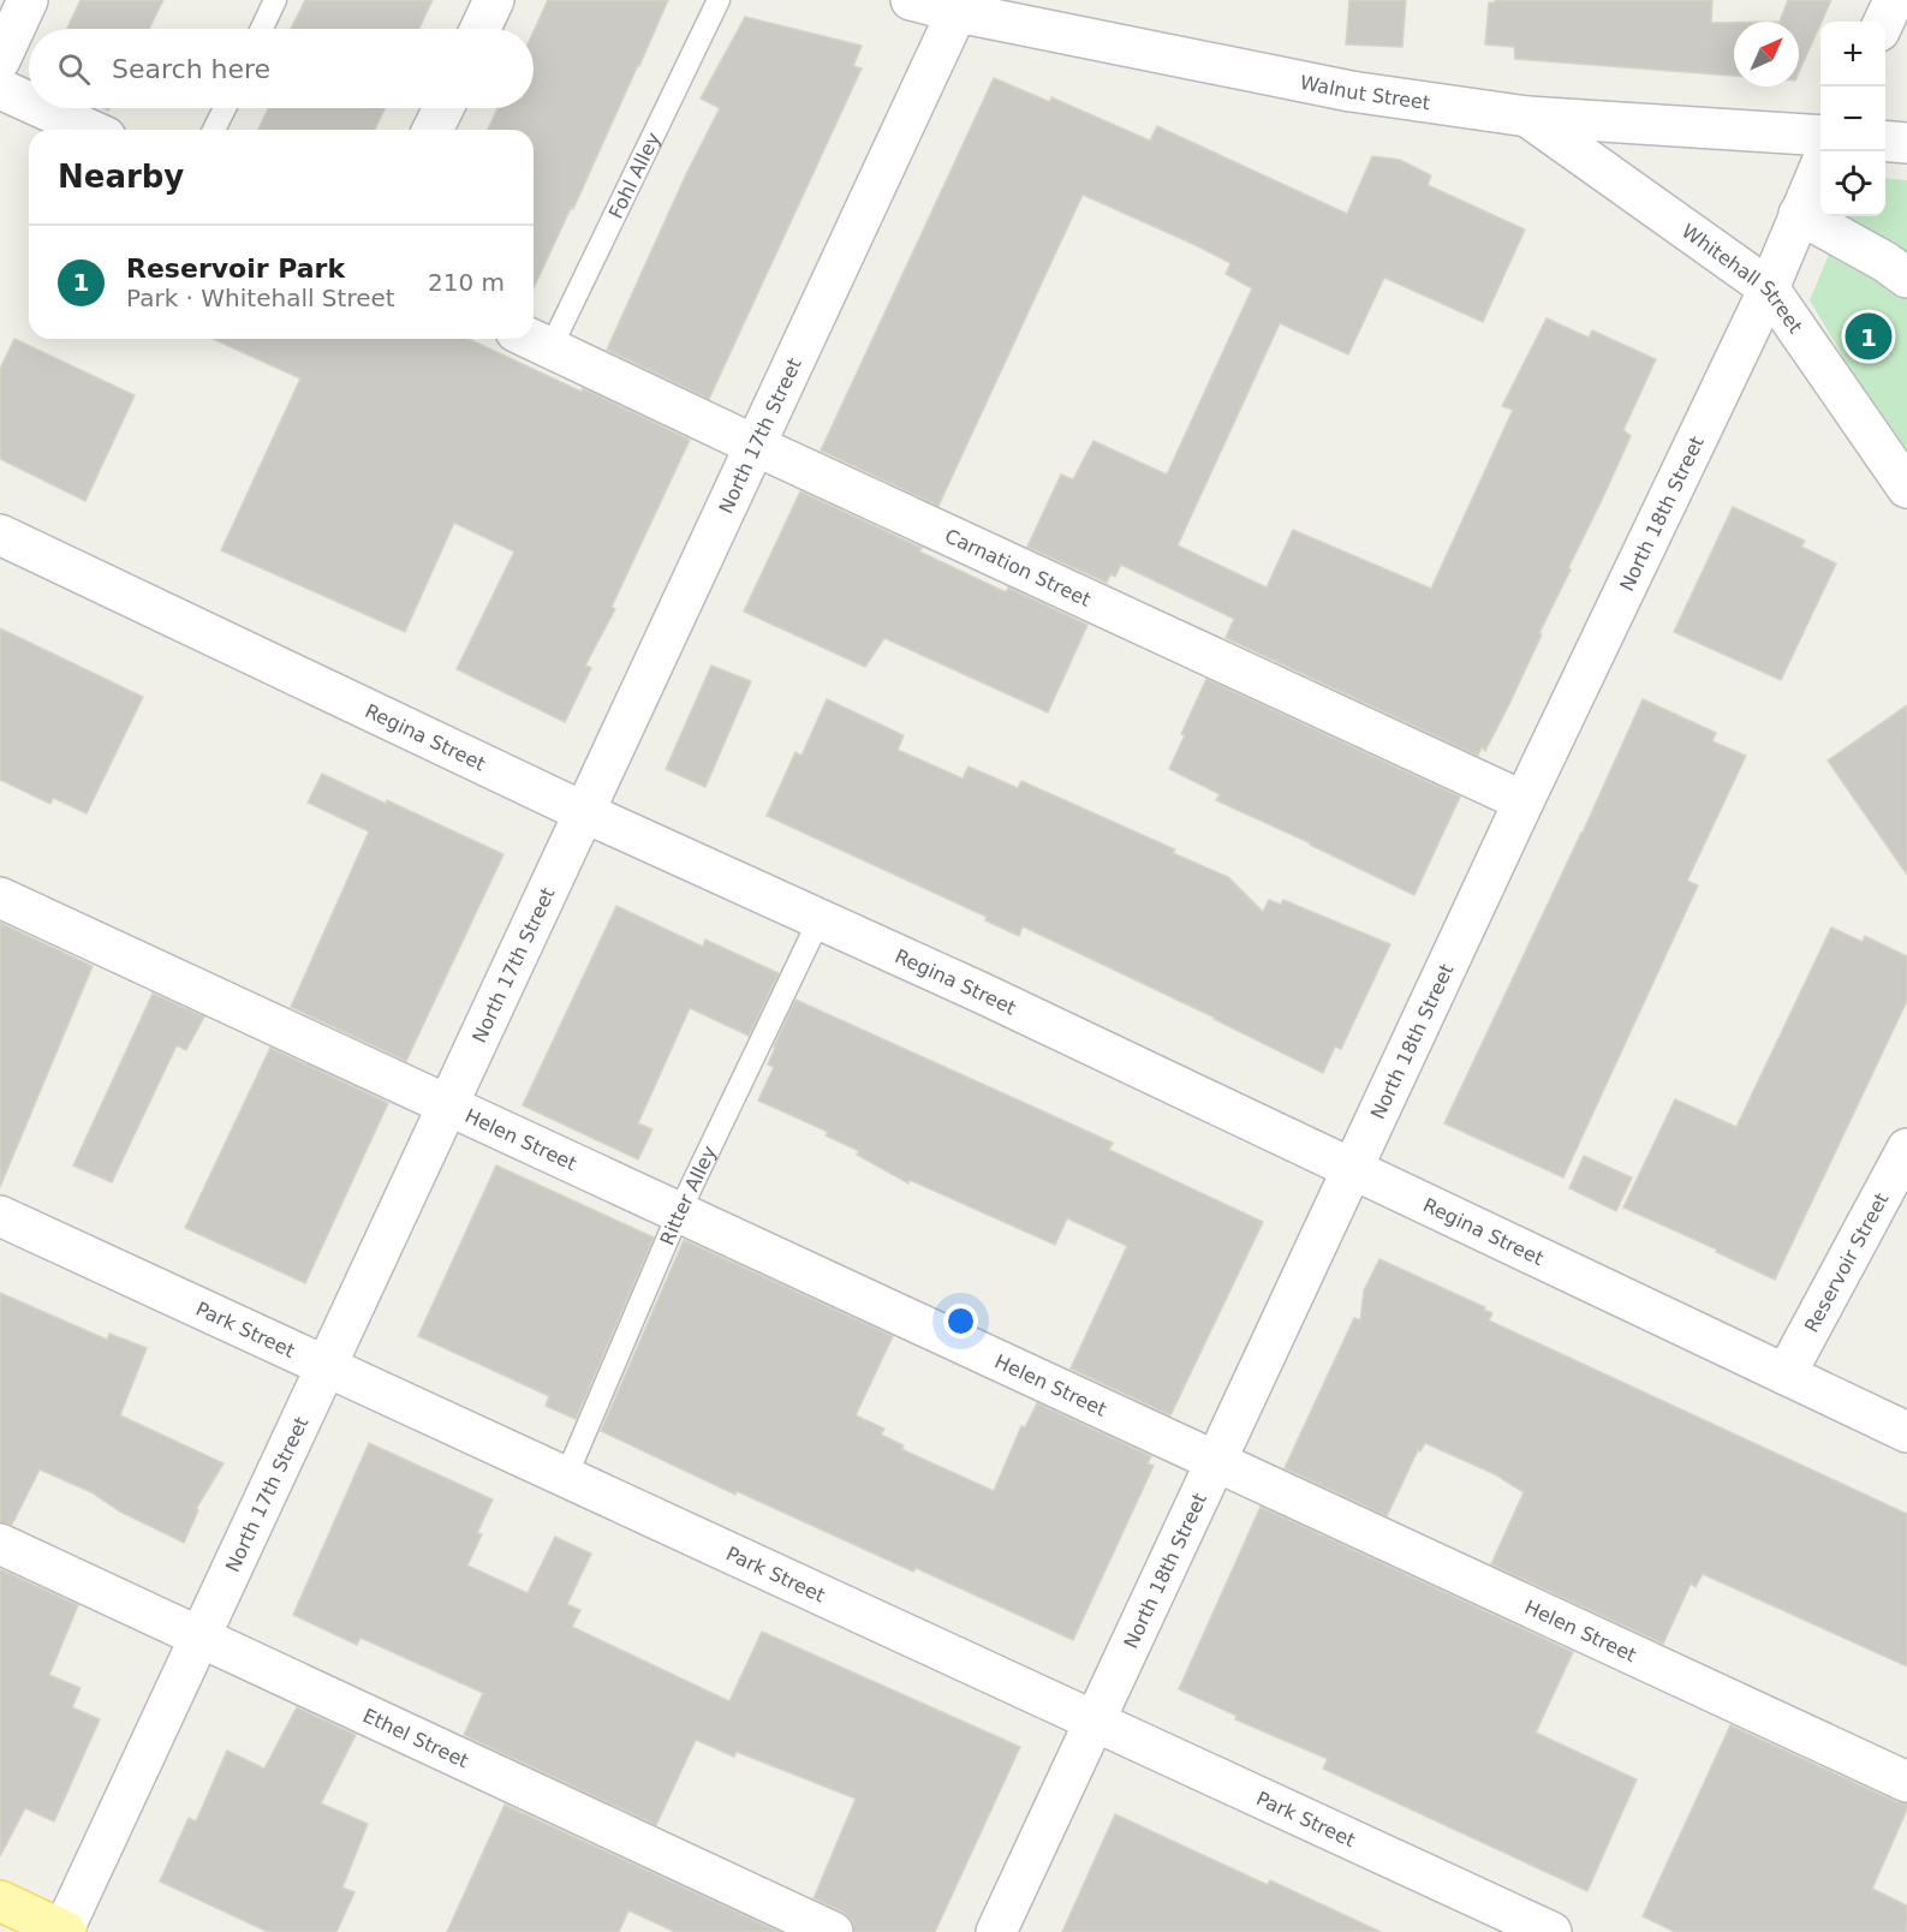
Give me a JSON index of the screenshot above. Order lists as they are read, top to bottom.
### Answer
{
  "streets": {
    "street": [
      "Walnut Street",
      "Whitehall Street",
      "North 17th Street",
      "North 18th Street",
      "Carnation Street",
      "Regina Street",
      "Helen Street",
      "Reservoir Street",
      "Park Street",
      "Ethel Street"
    ],
    "lane": ["Fohl Alley", "Ritter Alley"]
  },
  "crossings": [
    ["Walnut Street", "Whitehall Street"],
    ["Walnut Street", "North 17th Street"],
    ["Fohl Alley", "Carnation Street"],
    ["Whitehall Street", "North 18th Street"],
    ["North 17th Street", "Carnation Street"],
    ["North 17th Street", "Regina Street"],
    ["North 17th Street", "Helen Street"],
    ["North 17th Street", "Park Street"],
    ["North 17th Street", "Ethel Street"],
    ["North 18th Street", "Carnation Street"],
    ["North 18th Street", "Regina Street"],
    ["North 18th Street", "Helen Street"],
    ["North 18th Street", "Park Street"],
    ["Regina Street", "Ritter Alley"],
    ["Regina Street", "Reservoir Street"],
    ["Helen Street", "Ritter Alley"],
    ["Ritter Alley", "Park Street"]
  ],
  "north": "top right",
  "page": {
    "map_buttons": ["+", "−"],
    "search": "Search here",
    "heading": "Nearby",
    "list": [
      {
        "mark": "1",
        "name": "Reservoir Park",
        "note": "Park · Whitehall Street",
        "value": "210 m"
      }
    ],
    "pins": "1"
  }
}
